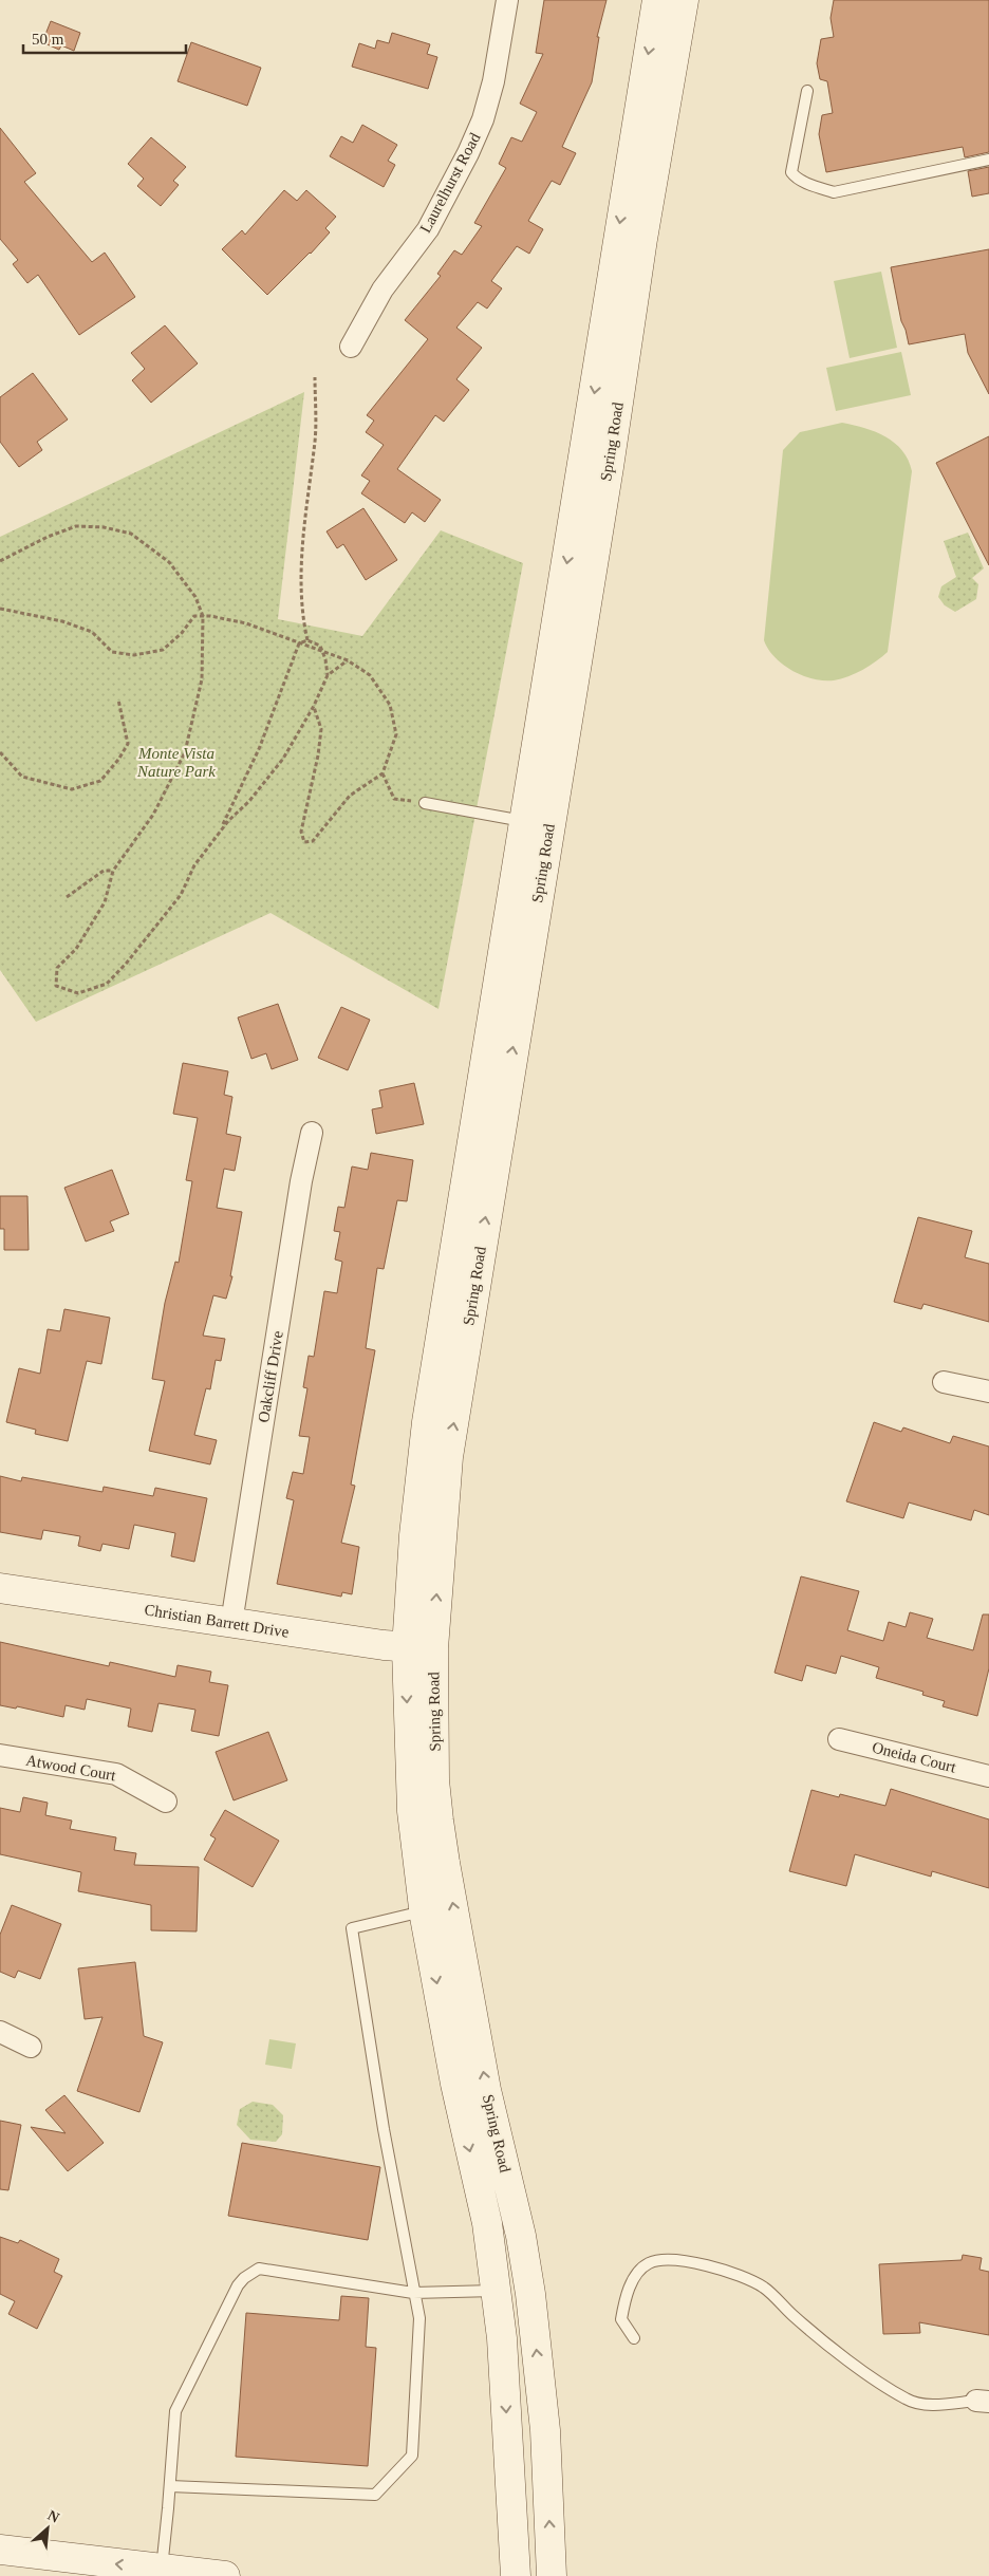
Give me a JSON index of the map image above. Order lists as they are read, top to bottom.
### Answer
{
  "streets": {
    "main road": ["Spring Road", "Christian Barrett Drive"],
    "street": [
      "Laurelhurst Road",
      "Oakcliff Drive",
      "Oneida Court",
      "Atwood Court"
    ]
  },
  "crossings": [
    ["Spring Road", "Christian Barrett Drive"],
    ["Oakcliff Drive", "Christian Barrett Drive"]
  ],
  "parks": ["Monte Vista Nature Park"],
  "scale_bar": "50 m",
  "north": "top right"
}
